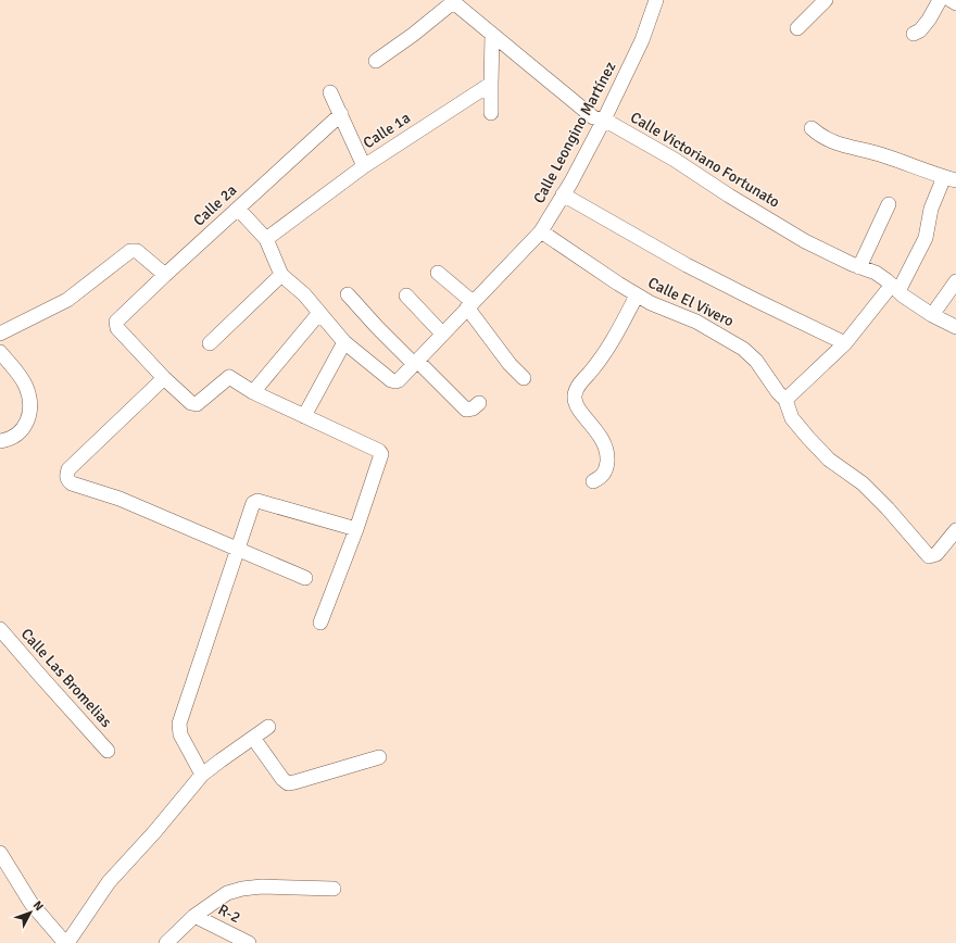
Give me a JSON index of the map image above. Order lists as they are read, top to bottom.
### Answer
{
  "streets": {
    "street": [
      "Calle 1a",
      "Calle Leongino Martínez",
      "Calle Victoriano Fortunato",
      "Calle 2a",
      "Calle El Vivero",
      "Calle Las Bromelias",
      "R-2"
    ]
  },
  "crossings": [
    ["Calle Leongino Martínez", "Calle Victoriano Fortunato"],
    ["Calle Leongino Martínez", "Calle El Vivero"]
  ],
  "north": "top right"
}
